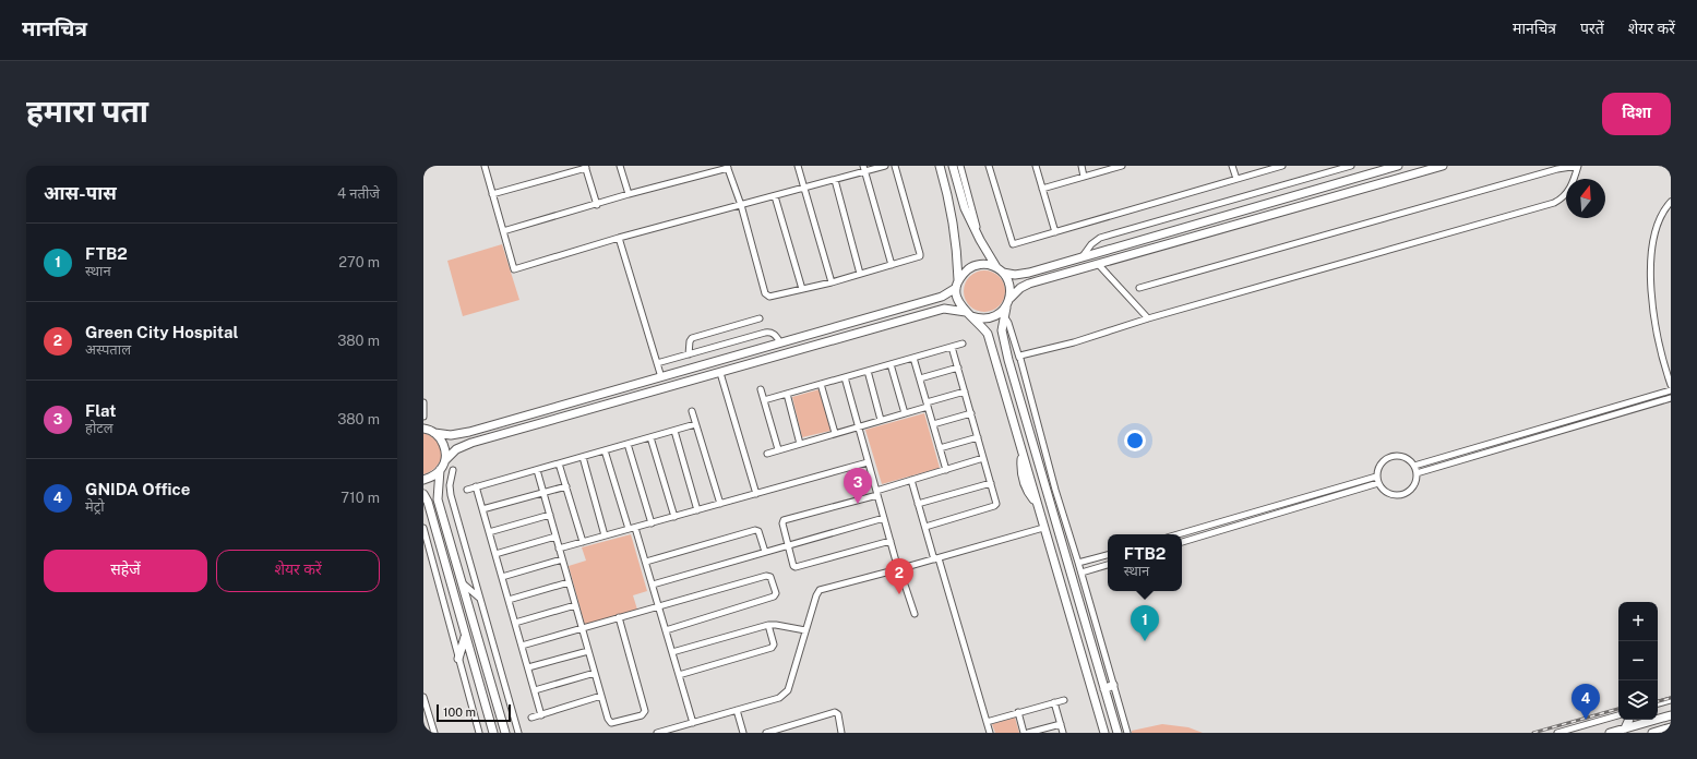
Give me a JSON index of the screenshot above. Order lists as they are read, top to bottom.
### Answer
{
  "scale_bar": "100 m",
  "north": "top",
  "page": {
    "header": "मानचित्र",
    "nav": ["मानचित्र", "परतें", "शेयर करें"],
    "title": "हमारा पता",
    "buttons": [
      "दिशा",
      ["सहेजें", "शेयर करें"]
    ],
    "heading": ["आस-पास", "4 नतीजे"],
    "list": [
      {
        "mark": "1",
        "name": "FTB2",
        "note": "स्थान",
        "value": "270 m"
      },
      {
        "mark": "2",
        "name": "Green City Hospital",
        "note": "अस्पताल",
        "value": "380 m"
      },
      {
        "mark": "3",
        "name": "Flat",
        "note": "होटल",
        "value": "380 m"
      },
      {
        "mark": "4",
        "name": "GNIDA Office",
        "note": "मेट्रो",
        "value": "710 m"
      }
    ],
    "pins": [
      "3",
      "2",
      "1",
      "4"
    ],
    "popup": ["FTB2", "स्थान"],
    "map_buttons": ["+", "−"],
    "scale": "100 m"
  }
}
